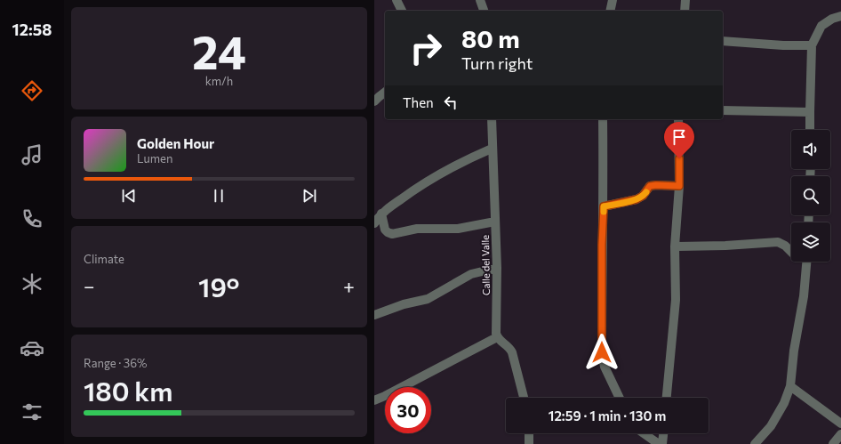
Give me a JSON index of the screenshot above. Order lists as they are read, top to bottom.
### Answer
{
  "streets": {
    "street": ["Calle del Valle"]
  },
  "page": {
    "tabs": "12:58",
    "tile": [
      ["24", "km/h"],
      "Climate",
      ["Range · 36%", "180 km"]
    ],
    "turn": ["80 m", "Turn right"],
    "then": "Then",
    "song": ["Golden Hour", "Lumen"],
    "heat": ["−", "19°", "+"],
    "limit": "30",
    "trip": "12:59 · 1 min · 130 m"
  }
}
